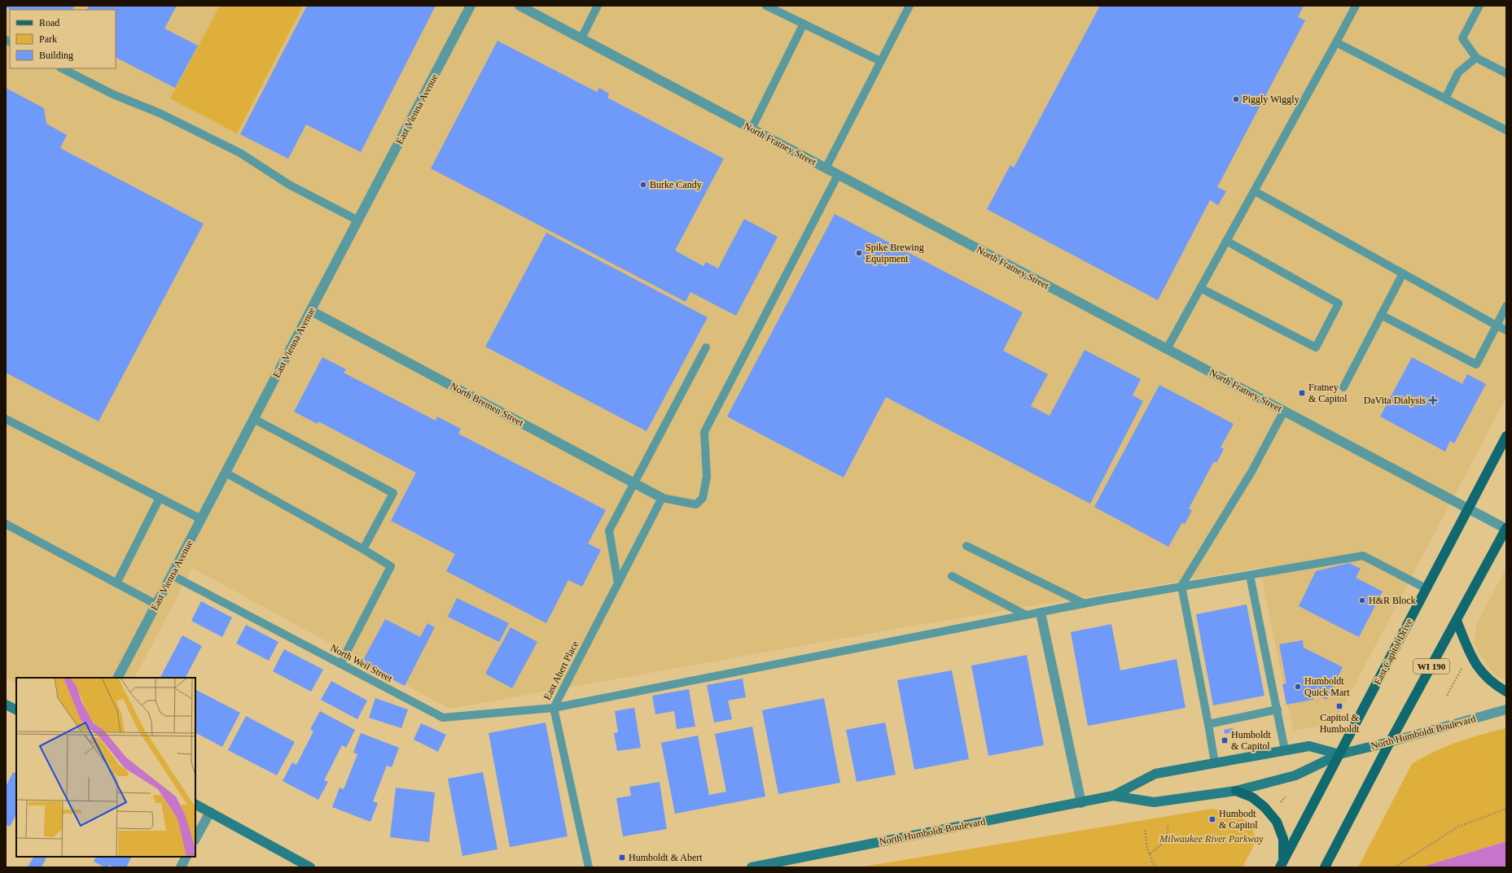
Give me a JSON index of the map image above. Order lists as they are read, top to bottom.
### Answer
{
  "streets": {
    "main road": ["East Capitol Drive", "WI 190", "North Humboldt Boulevard"],
    "street": ["East Vienna Avenue", "North Fratney Street", "North Bremen Street"],
    "lane": ["North Weil Street", "East Abert Place"]
  },
  "crossings": [
    ["East Vienna Avenue", "North Bremen Street"],
    ["East Vienna Avenue", "North Weil Street"],
    ["North Fratney Street", "East Capitol Drive"],
    ["North Fratney Street", "WI 190"],
    ["North Bremen Street", "East Abert Place"],
    ["East Capitol Drive", "North Weil Street"],
    ["East Capitol Drive", "North Humboldt Boulevard"],
    ["North Weil Street", "East Abert Place"],
    ["WI 190", "North Humboldt Boulevard"]
  ],
  "parks": ["Milwaukee River Parkway"],
  "places": {
    "other": [
      "Piggly Wiggly",
      "Burke Candy",
      "Spike Brewing Equipment",
      "H&R Block",
      "Humboldt Quick Mart"
    ],
    "transit": [
      "Fratney & Capitol",
      "Capitol & Humboldt",
      "Humboldt & Capitol",
      "Humbodt & Capitol",
      "Humboldt & Abert"
    ],
    "health": ["DaVita Dialysis"]
  },
  "legend": ["Road", "Park", "Building"]
}
